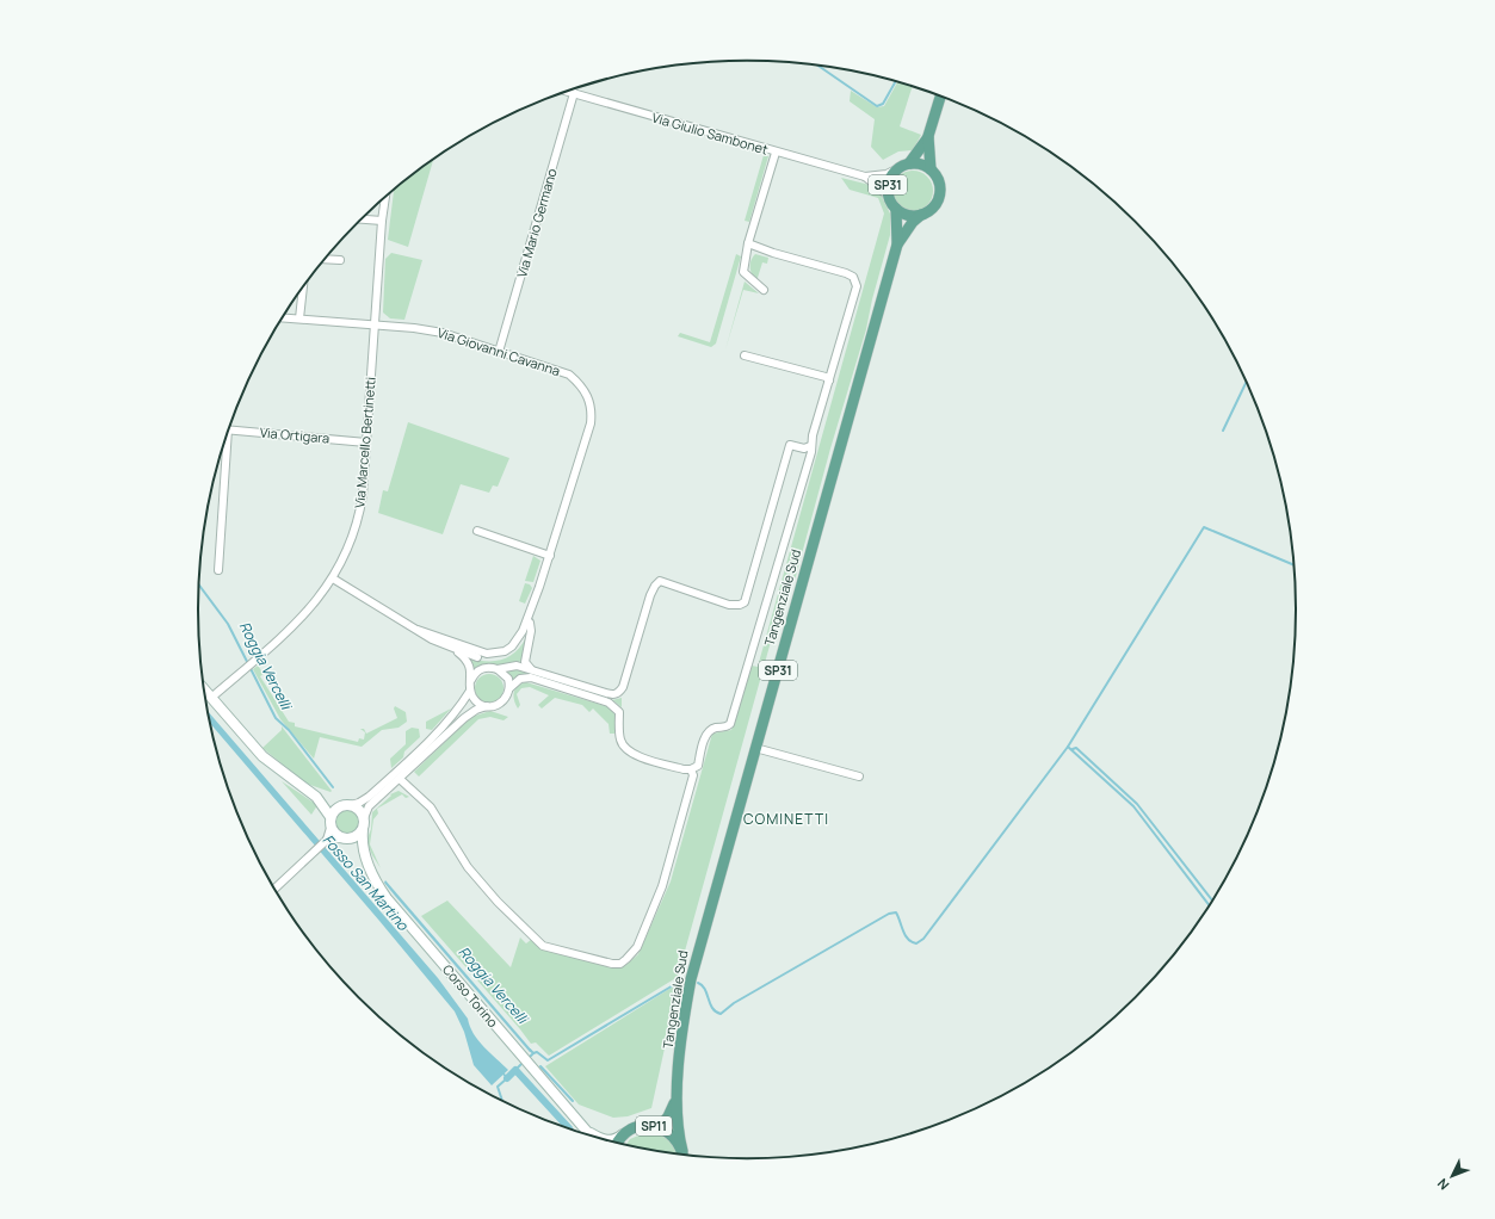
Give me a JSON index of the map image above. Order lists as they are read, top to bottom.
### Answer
{
  "streets": {
    "main road": [
      "SP31",
      "Tangenziale Sud",
      "Corso Torino",
      "SP11"
    ],
    "street": [
      "Via Giulio Sambonet",
      "Via Mario Germano",
      "Via Giovanni Cavanna",
      "Via Ortigara",
      "Via Marcello Bertinetti"
    ]
  },
  "crossings": [
    ["Via Giulio Sambonet", "SP31"],
    ["Via Giulio Sambonet", "Via Mario Germano"],
    ["Via Giulio Sambonet", "Tangenziale Sud"],
    ["SP31", "Tangenziale Sud"],
    ["Via Mario Germano", "Via Giovanni Cavanna"],
    ["Via Giovanni Cavanna", "Via Marcello Bertinetti"],
    ["Via Ortigara", "Via Marcello Bertinetti"],
    ["Via Marcello Bertinetti", "Corso Torino"],
    ["Tangenziale Sud", "SP11"],
    ["Corso Torino", "SP11"]
  ],
  "districts": ["COMINETTI"],
  "water": ["Roggia Vercelli", "Fosso San Martino"],
  "north": "bottom left"
}
